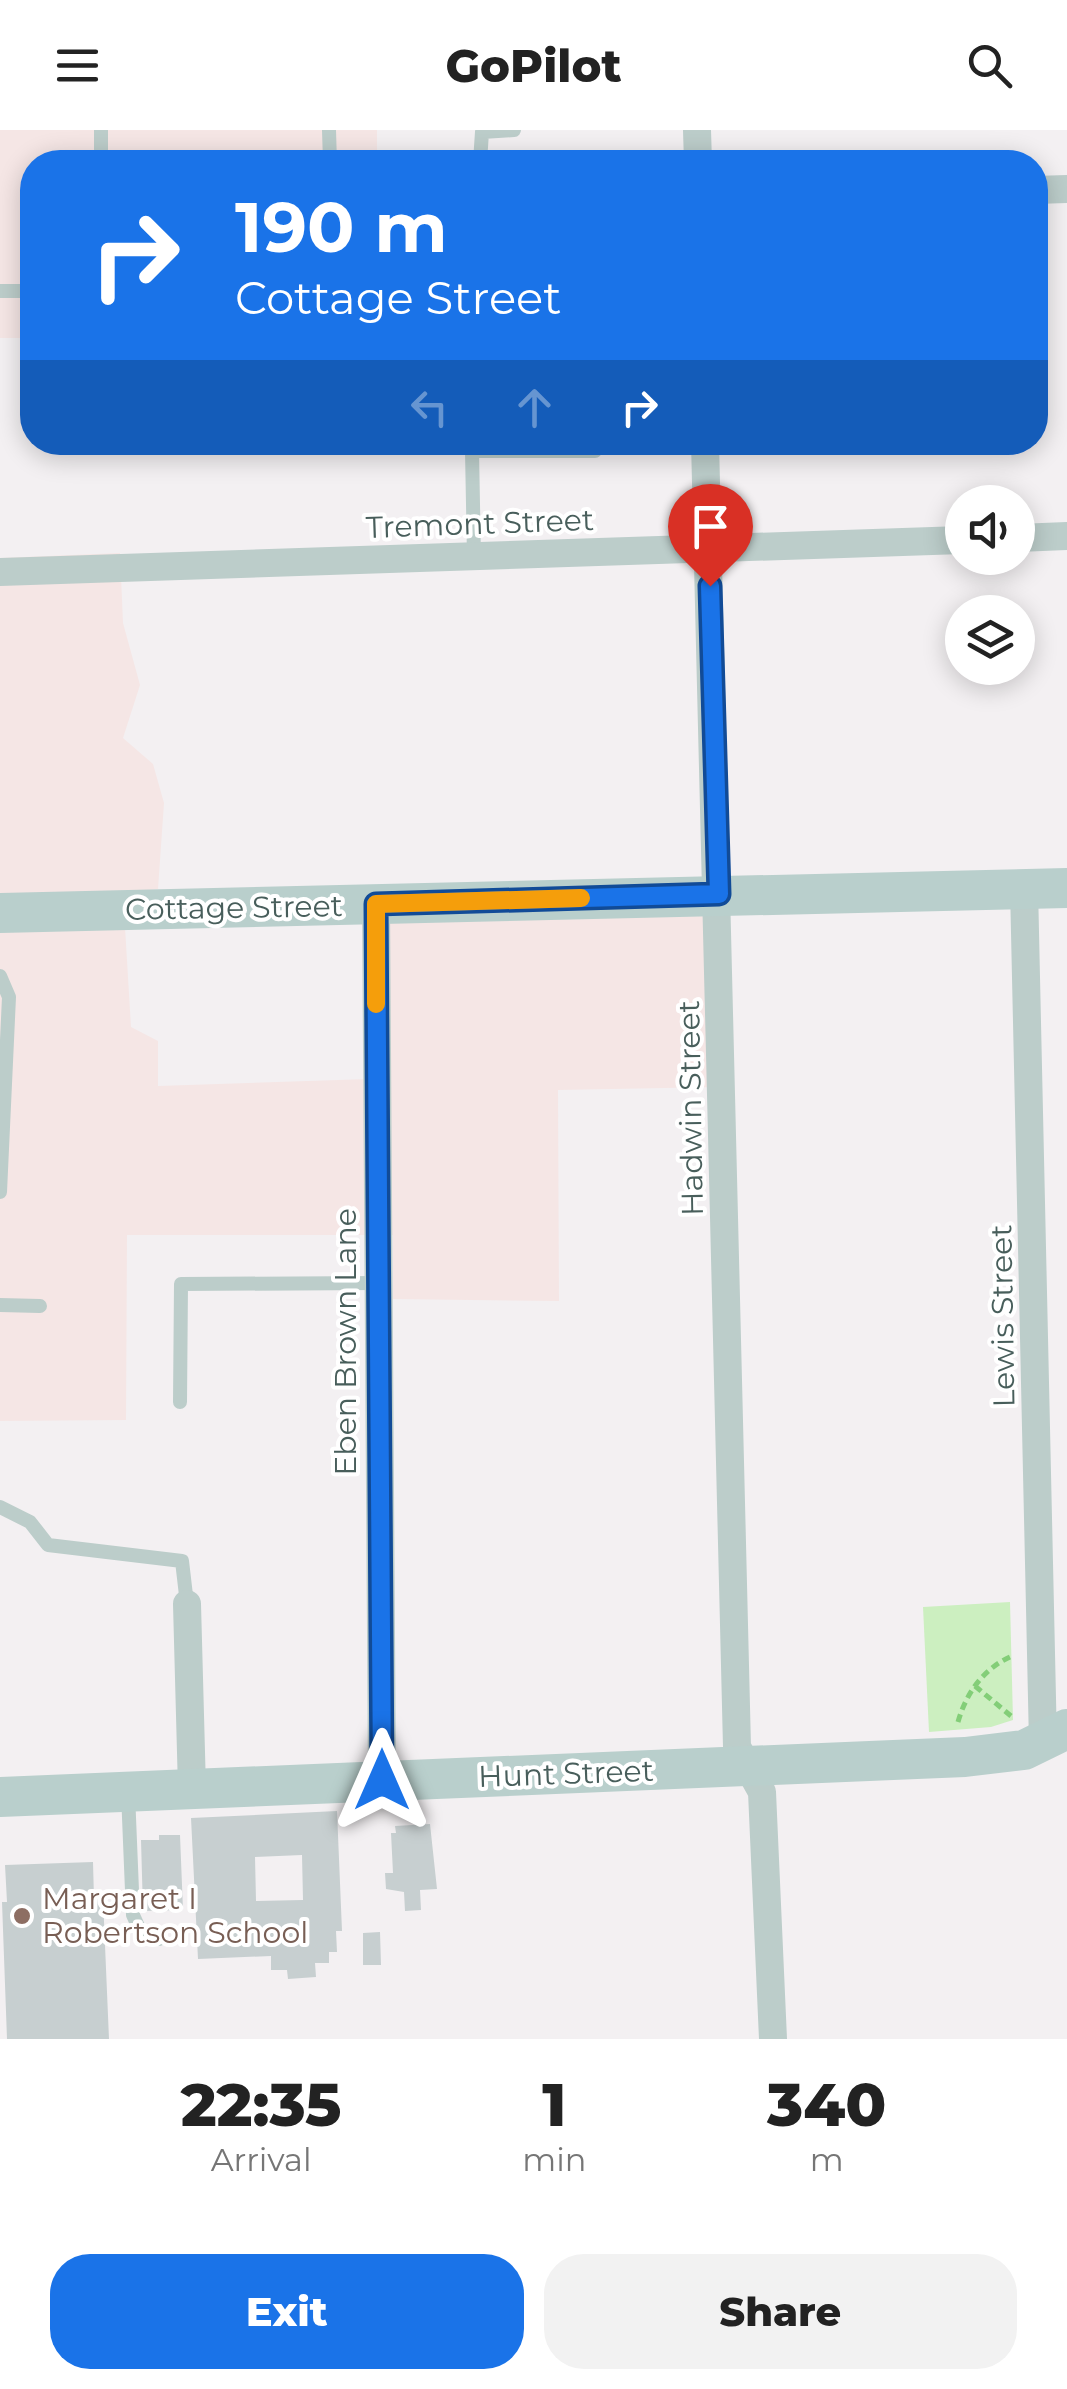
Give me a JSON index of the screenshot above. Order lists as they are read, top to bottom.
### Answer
{
  "streets": {
    "street": [
      "Tremont Street",
      "Cottage Street",
      "Hadwin Street",
      "Lewis Street",
      "Eben Brown Lane",
      "Hunt Street"
    ]
  },
  "crossings": [
    ["Tremont Street", "Hadwin Street"],
    ["Cottage Street", "Hadwin Street"],
    ["Cottage Street", "Lewis Street"],
    ["Cottage Street", "Eben Brown Lane"],
    ["Hadwin Street", "Hunt Street"],
    ["Lewis Street", "Hunt Street"],
    ["Eben Brown Lane", "Hunt Street"]
  ],
  "places": ["Margaret I Robertson School"],
  "page": {
    "header": "GoPilot",
    "turn": ["190 m", "Cottage Street"],
    "eta": [
      "22:35",
      "Arrival",
      "1",
      "min",
      "340",
      "m"
    ],
    "buttons": ["Exit", "Share"]
  }
}
